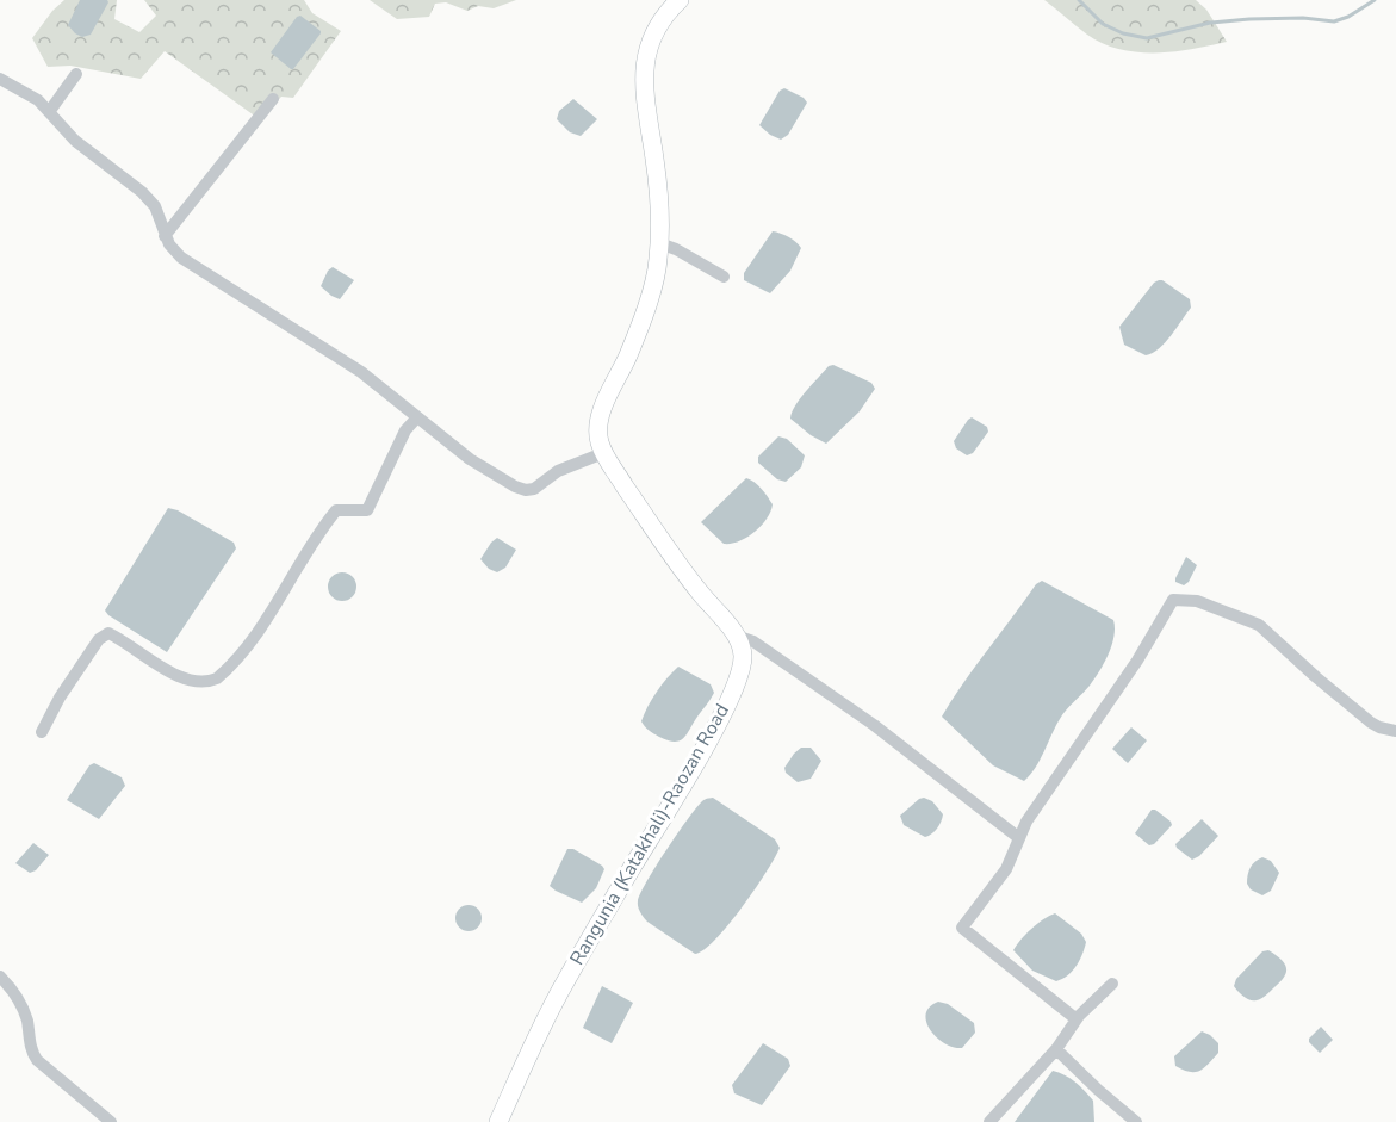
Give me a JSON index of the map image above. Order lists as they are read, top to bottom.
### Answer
{
  "streets": {
    "main road": ["Rangunia (Katakhali)-Raozan Road"]
  }
}
